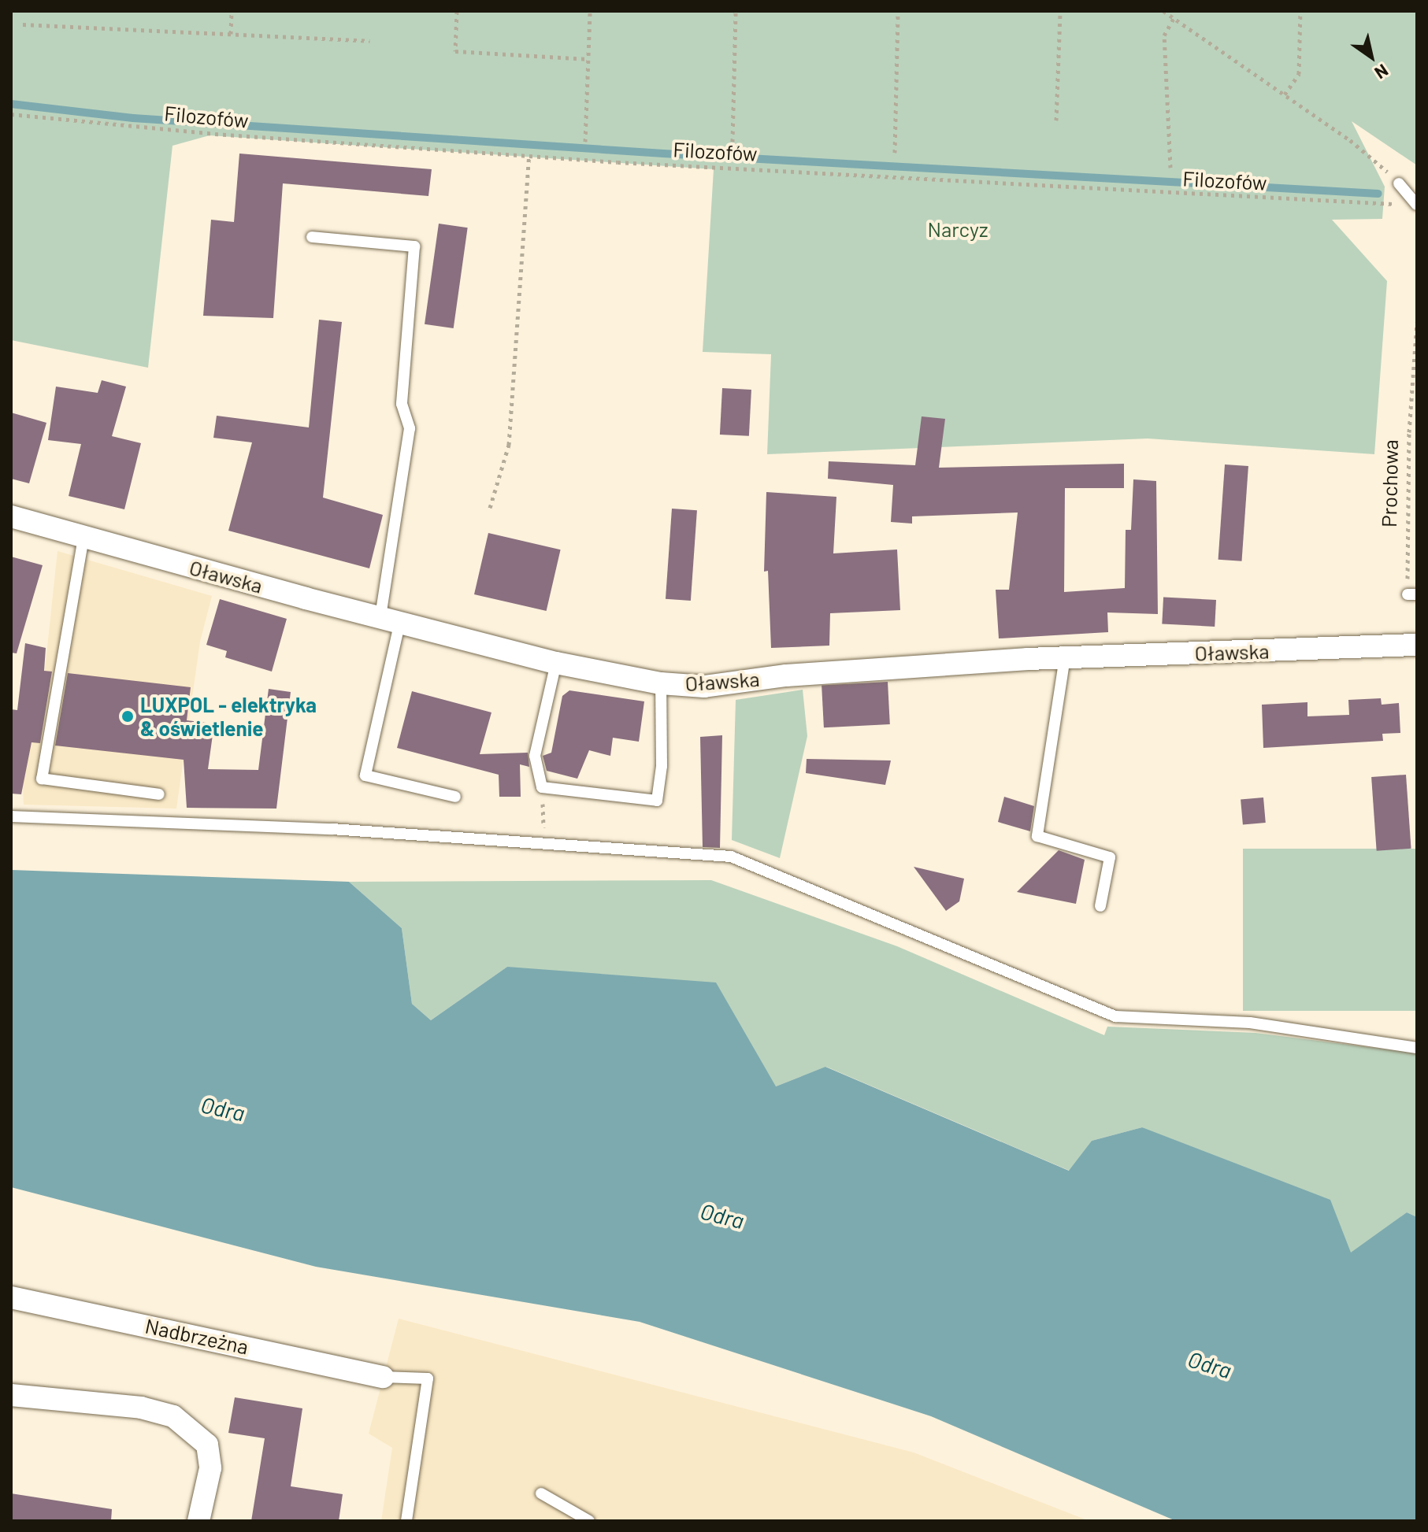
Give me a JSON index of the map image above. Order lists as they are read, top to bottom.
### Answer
{
  "streets": {
    "street": ["Oławska", "Nadbrzeżna"],
    "path": ["Filozofów", "Prochowa"]
  },
  "water": ["Odra"],
  "parks": ["Narcyz"],
  "places": ["LUXPOL - elektryka & oświetlenie"],
  "north": "bottom right"
}
